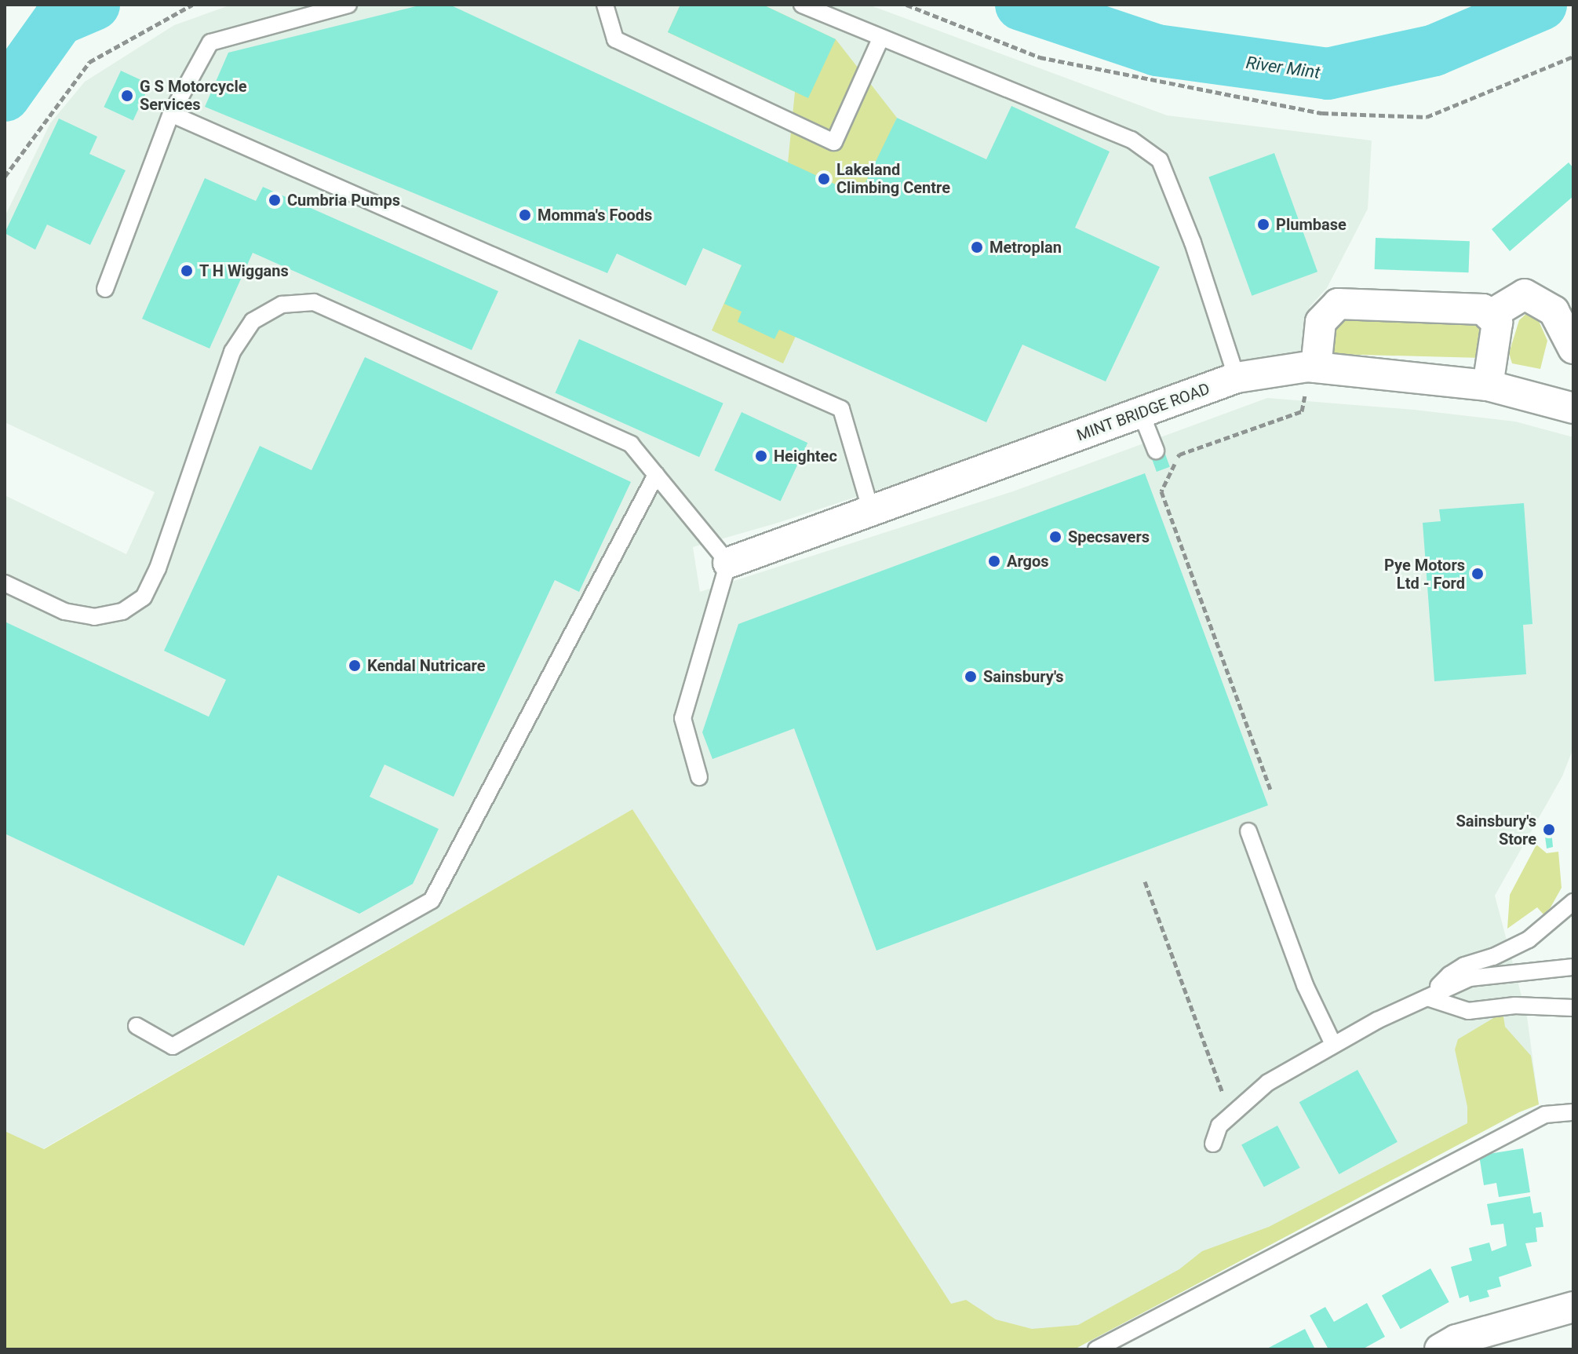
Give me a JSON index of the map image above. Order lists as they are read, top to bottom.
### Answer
{
  "streets": {
    "street": ["MINT BRIDGE ROAD"]
  },
  "water": ["River Mint"],
  "places": [
    "G S Motorcycle Services",
    "Lakeland Climbing Centre",
    "Cumbria Pumps",
    "Momma's Foods",
    "Plumbase",
    "Metroplan",
    "T H Wiggans",
    "Heightec",
    "Specsavers",
    "Argos",
    "Pye Motors Ltd - Ford",
    "Kendal Nutricare",
    "Sainsbury's",
    "Sainsbury's Store"
  ]
}
